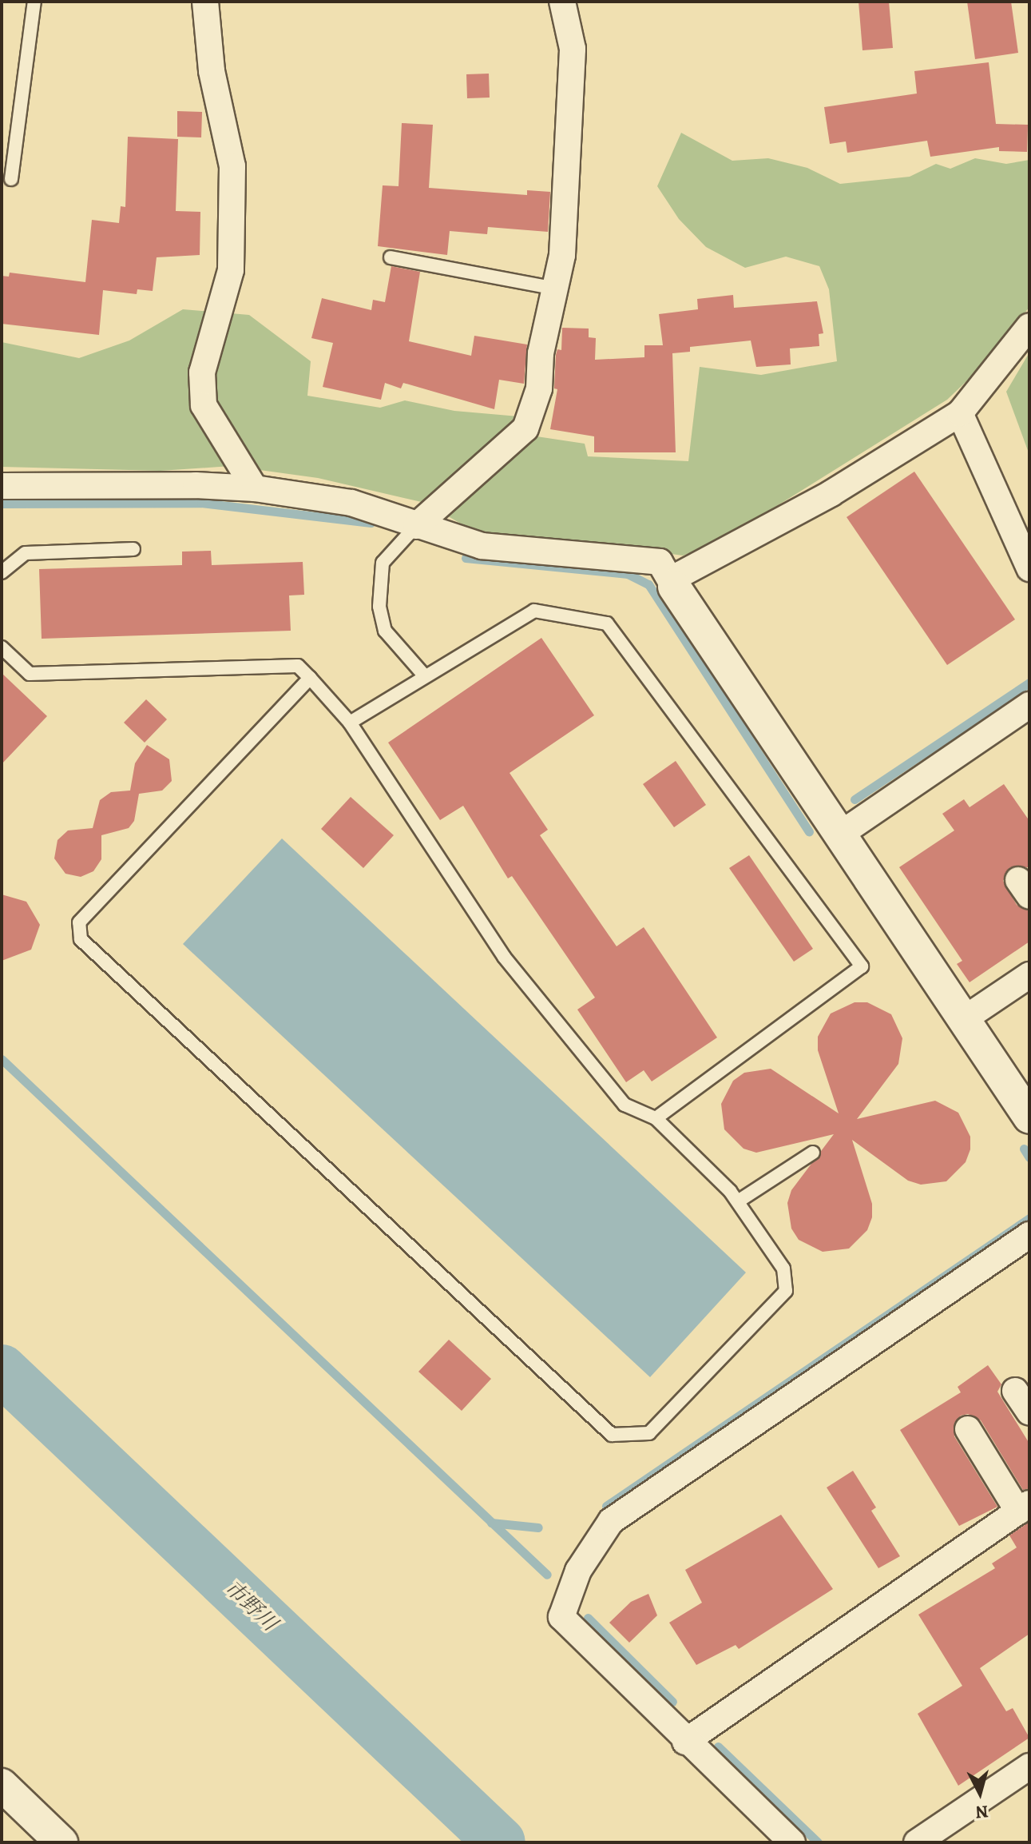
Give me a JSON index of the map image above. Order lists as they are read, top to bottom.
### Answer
{
  "water": ["市野川"],
  "north": "bottom"
}
